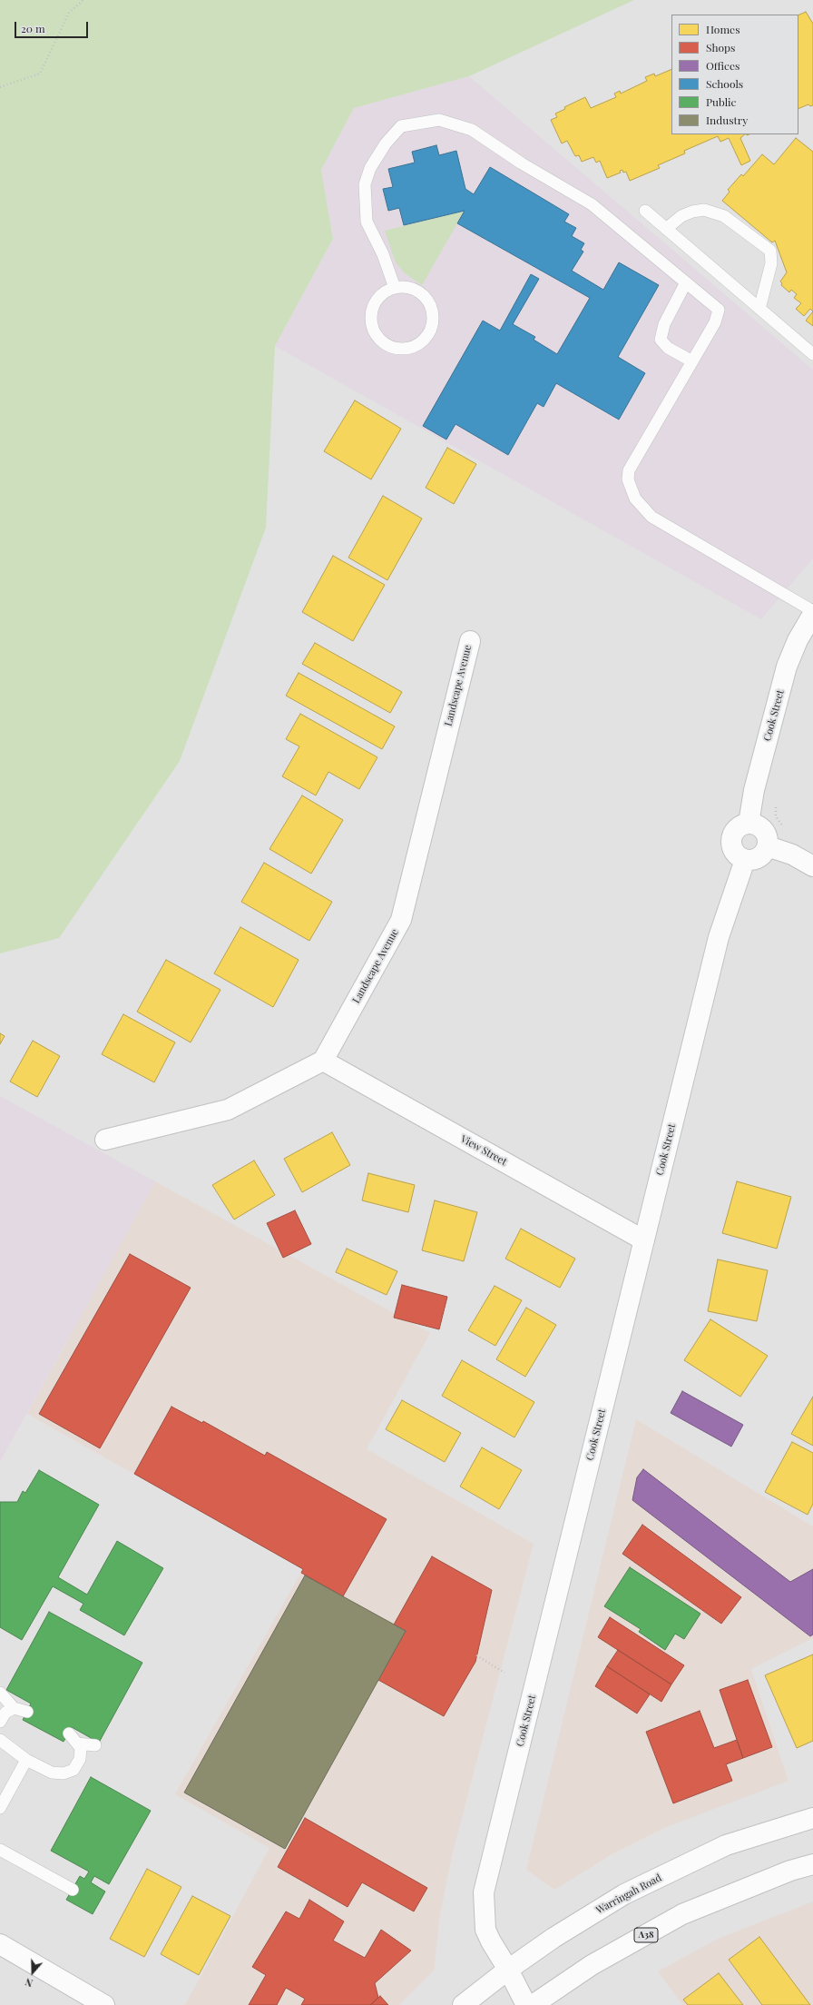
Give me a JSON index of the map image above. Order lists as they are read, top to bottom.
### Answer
{
  "streets": {
    "main road": [
      "Landscape Avenue",
      "Cook Street",
      "View Street",
      "Warringah Road",
      "A38"
    ]
  },
  "crossings": [
    ["Landscape Avenue", "View Street"],
    ["Cook Street", "View Street"],
    ["Cook Street", "Warringah Road"]
  ],
  "legend": [
    "Homes",
    "Shops",
    "Offices",
    "Schools",
    "Public",
    "Industry"
  ],
  "scale_bar": "20 m",
  "north": "bottom"
}
